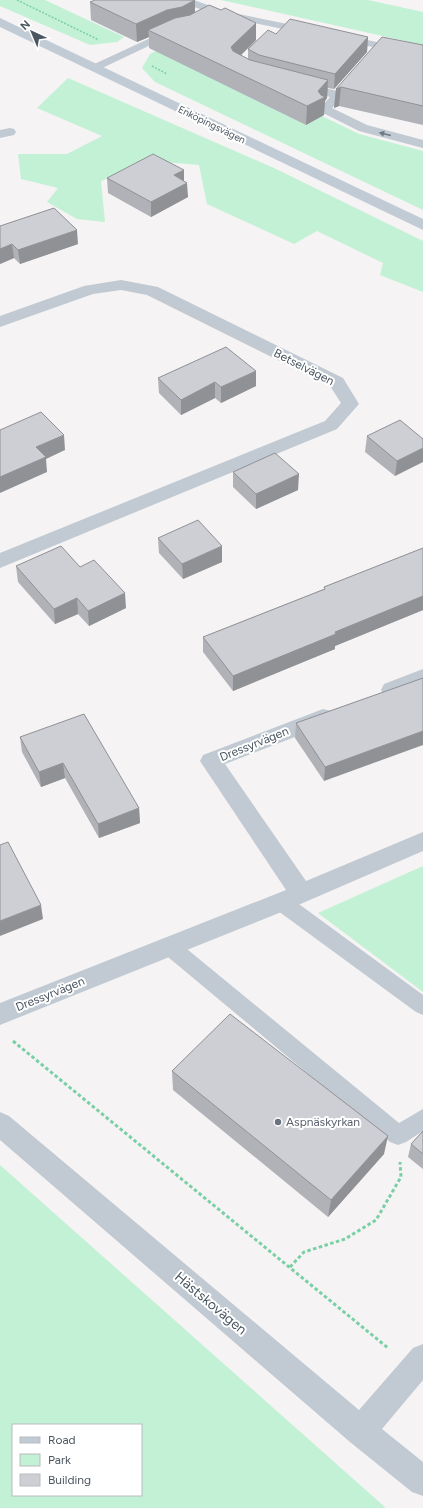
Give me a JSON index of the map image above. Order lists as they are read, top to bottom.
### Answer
{
  "streets": {
    "street": [
      "Enköpingsvägen",
      "Betselvägen",
      "Dressyrvägen",
      "Hästskovägen"
    ]
  },
  "places": ["Aspnäskyrkan"],
  "legend": ["Road", "Park", "Building"],
  "north": "top left"
}
